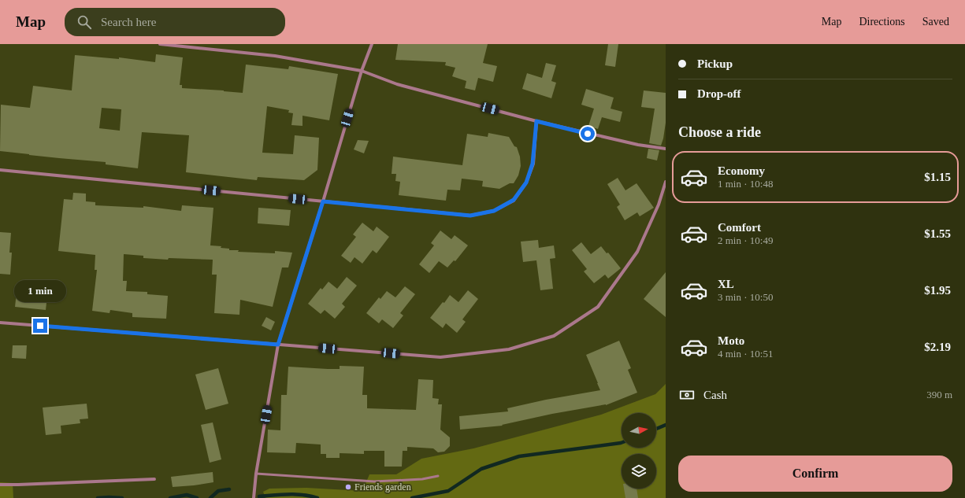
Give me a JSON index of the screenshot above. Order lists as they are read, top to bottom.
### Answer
{
  "places": ["Friends garden"],
  "north": "right",
  "page": {
    "header": "Map",
    "search": "Search here",
    "nav": ["Map", "Directions", "Saved"],
    "banner": ["Pickup", "Drop-off"],
    "heading": "Choose a ride",
    "list": [
      {
        "name": "Economy",
        "note": "1 min · 10:48",
        "value": "$1.15"
      },
      {
        "name": "Comfort",
        "note": "2 min · 10:49",
        "value": "$1.55"
      },
      {
        "name": "XL",
        "note": "3 min · 10:50",
        "value": "$1.95"
      },
      {
        "name": "Moto",
        "note": "4 min · 10:51",
        "value": "$2.19"
      }
    ],
    "bubble": "1 min",
    "pay": ["Cash", "390 m"],
    "buttons": "Confirm"
  }
}
